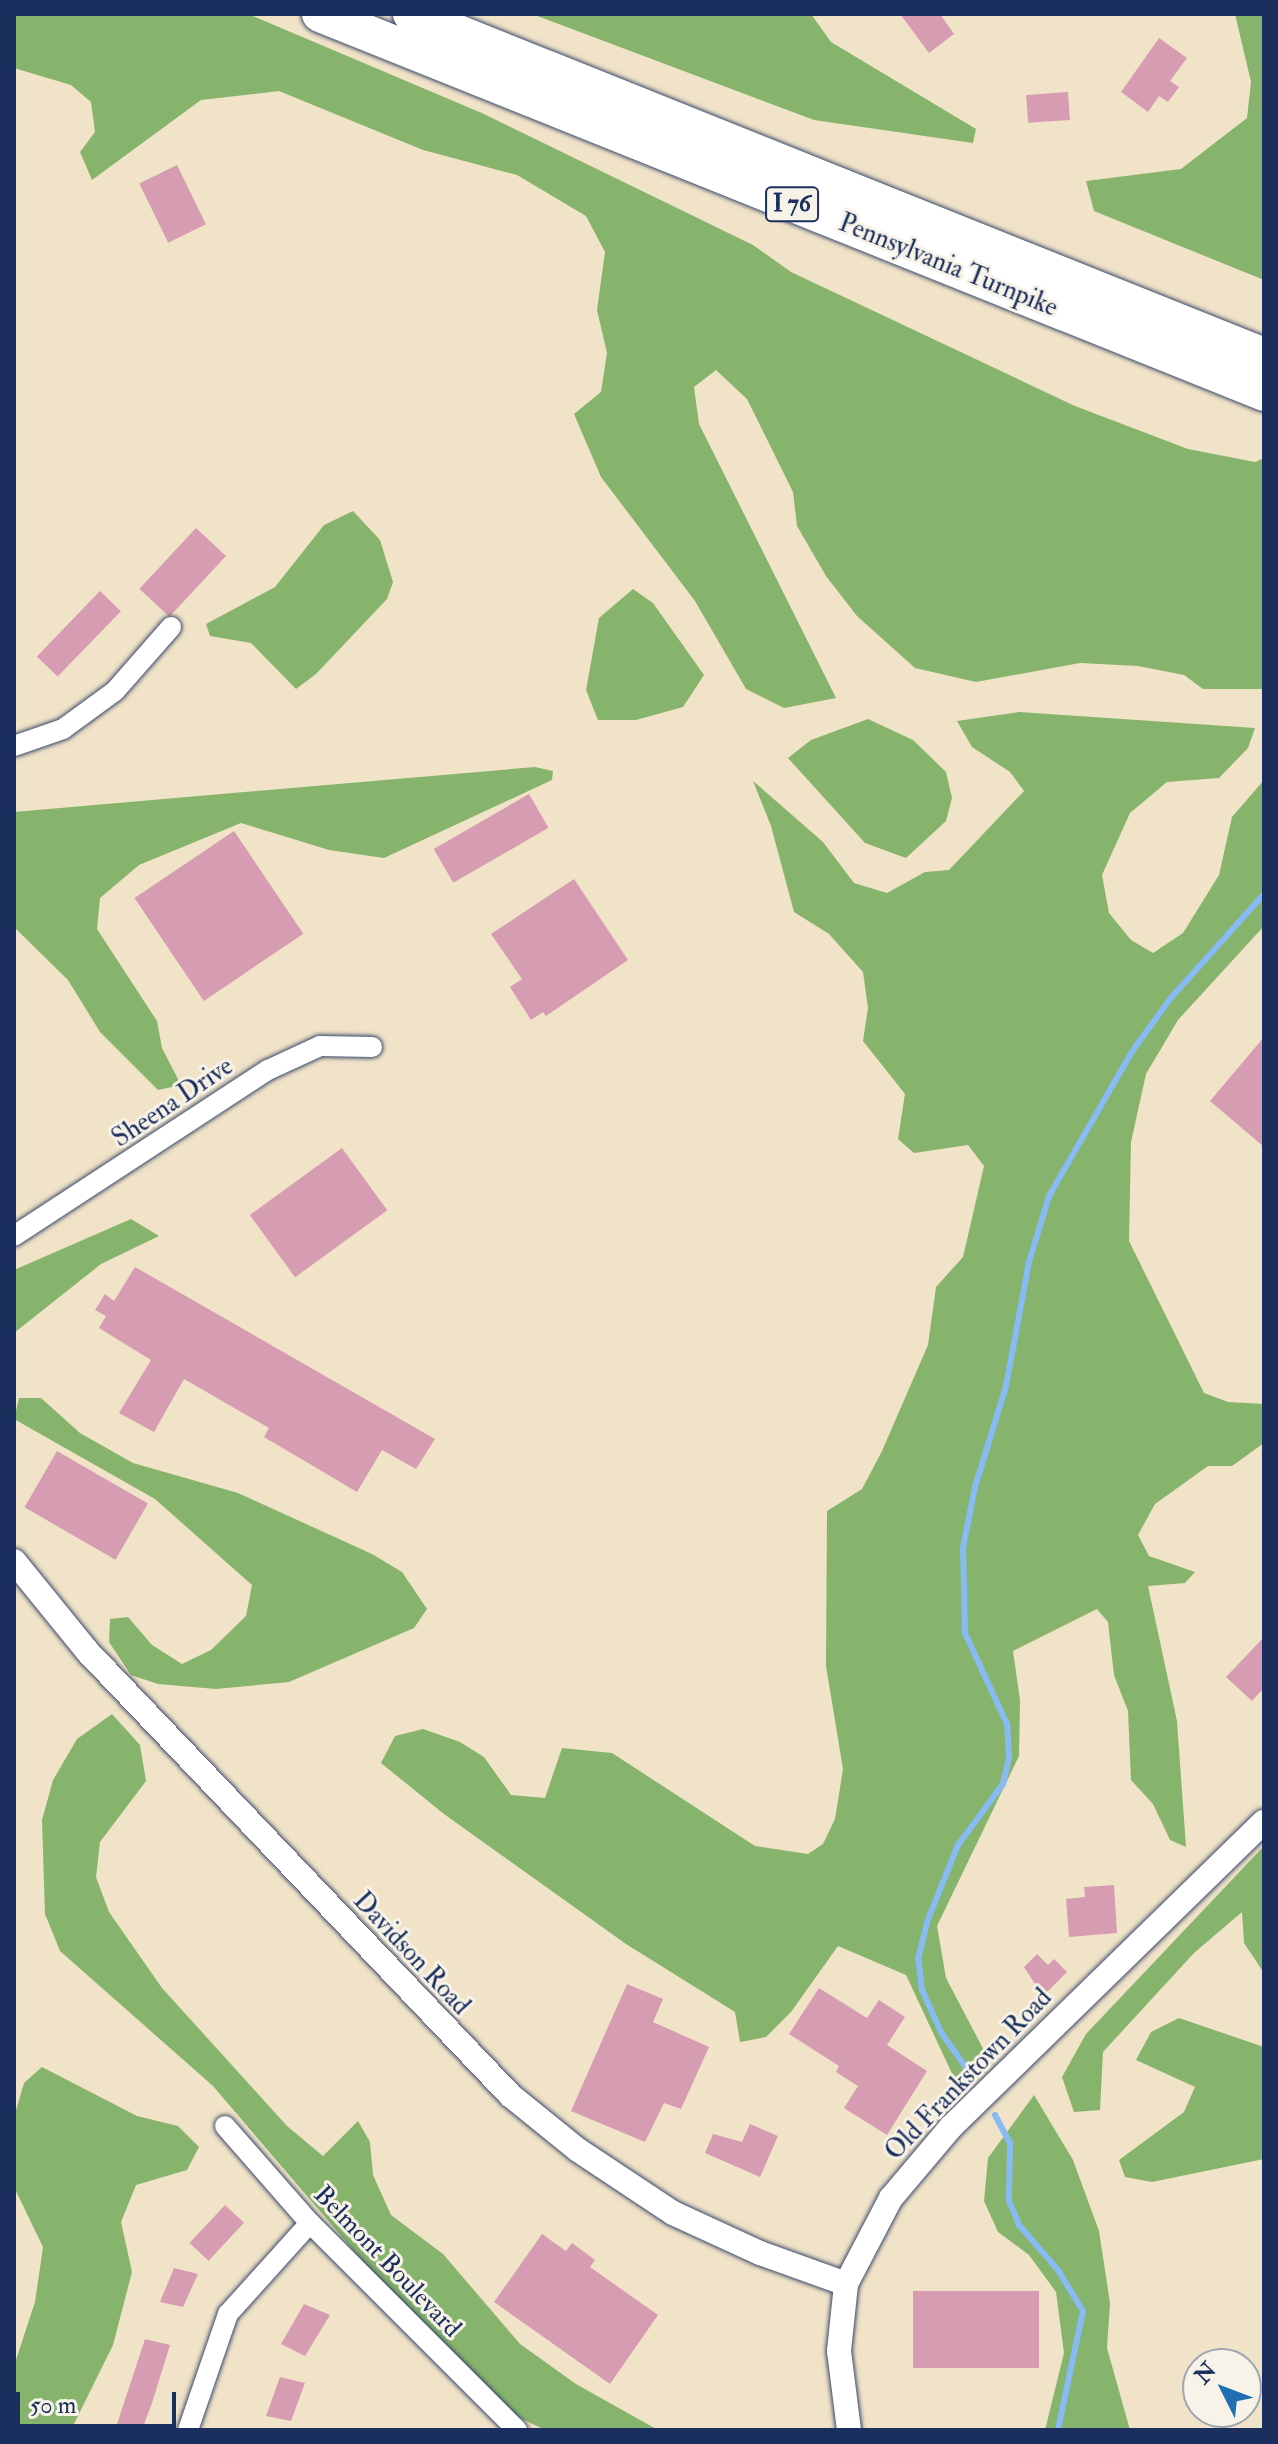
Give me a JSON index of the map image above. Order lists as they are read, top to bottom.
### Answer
{
  "streets": {
    "highway": ["I 76", "Pennsylvania Turnpike"],
    "street": [
      "Sheena Drive",
      "Davidson Road",
      "Old Frankstown Road",
      "Belmont Boulevard"
    ]
  },
  "crossings": [
    ["Davidson Road", "Old Frankstown Road"]
  ],
  "scale_bar": "50 m",
  "north": "top left"
}
